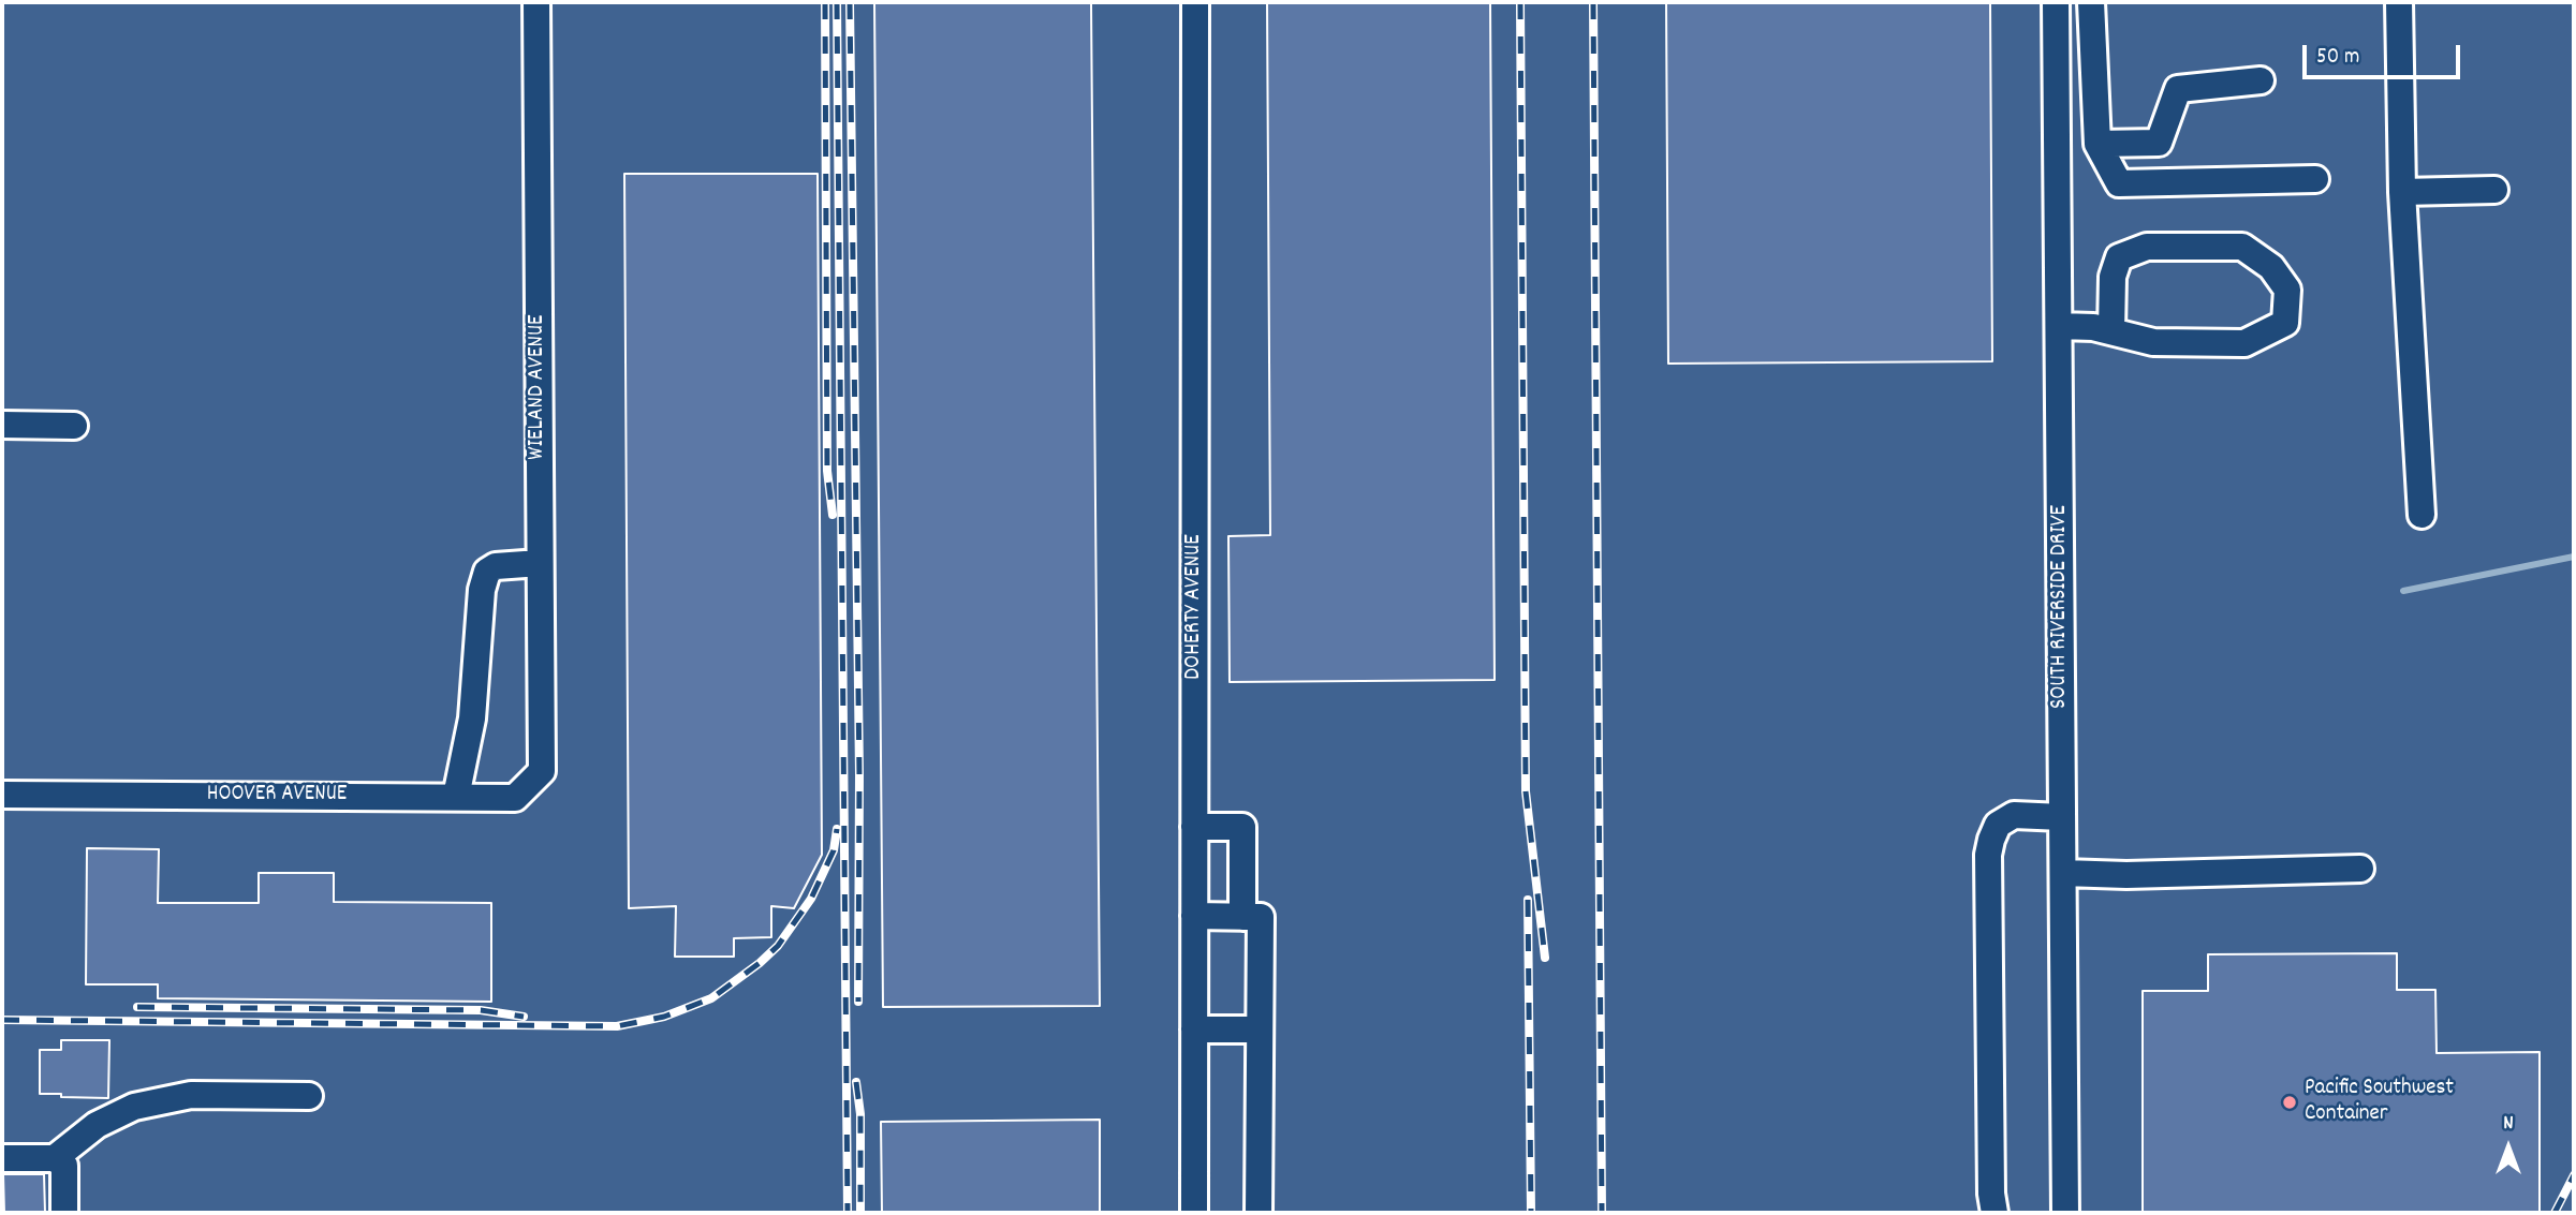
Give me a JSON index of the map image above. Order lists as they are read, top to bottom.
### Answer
{
  "streets": {
    "street": [
      "WIELAND AVENUE",
      "DOHERTY AVENUE",
      "SOUTH RIVERSIDE DRIVE",
      "HOOVER AVENUE"
    ]
  },
  "crossings": [
    ["WIELAND AVENUE", "HOOVER AVENUE"]
  ],
  "places": ["Pacific Southwest Container"],
  "scale_bar": "50 m",
  "north": "top"
}
